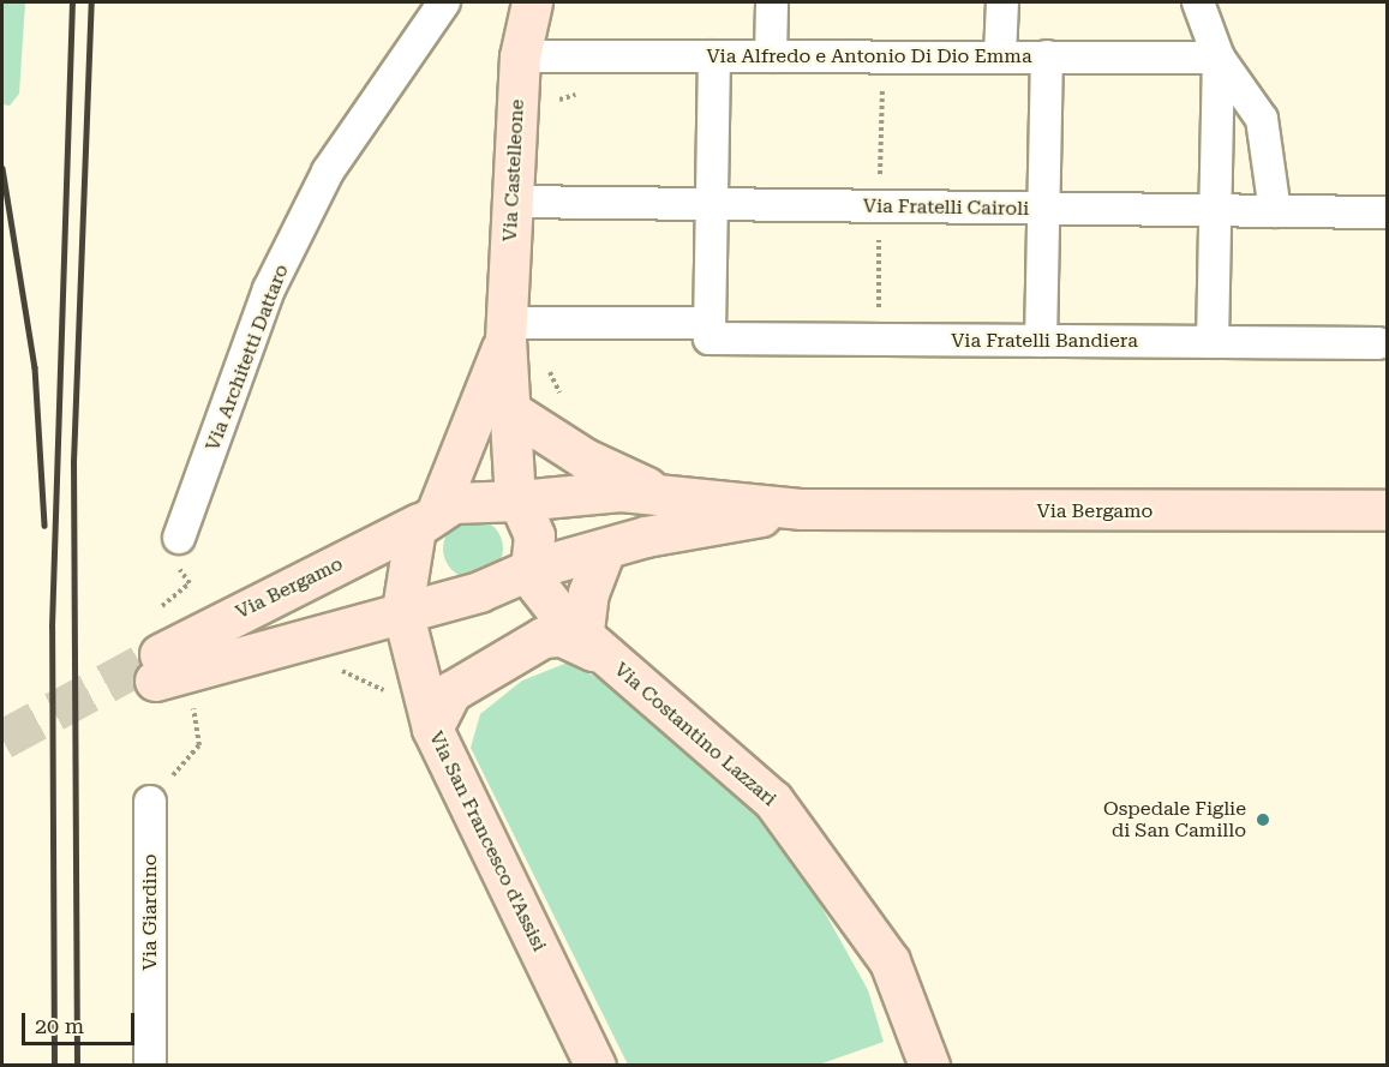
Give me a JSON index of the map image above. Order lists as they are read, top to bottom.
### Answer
{
  "streets": {
    "main road": [
      "Via Castelleone",
      "Via Bergamo",
      "Via Costantino Lazzari",
      "Via San Francesco d'Assisi"
    ],
    "street": [
      "Via Alfredo e Antonio Di Dio Emma",
      "Via Fratelli Cairoli",
      "Via Fratelli Bandiera",
      "Via Architetti Dattaro",
      "Via Giardino"
    ]
  },
  "crossings": [
    ["Via Alfredo e Antonio Di Dio Emma", "Via Castelleone"],
    ["Via Castelleone", "Via Fratelli Cairoli"],
    ["Via Castelleone", "Via Fratelli Bandiera"],
    ["Via Castelleone", "Via Bergamo"],
    ["Via Castelleone", "Via San Francesco d'Assisi"],
    ["Via Bergamo", "Via Costantino Lazzari"],
    ["Via Bergamo", "Via San Francesco d'Assisi"]
  ],
  "places": ["Ospedale Figlie di San Camillo"],
  "scale_bar": "20 m"
}
